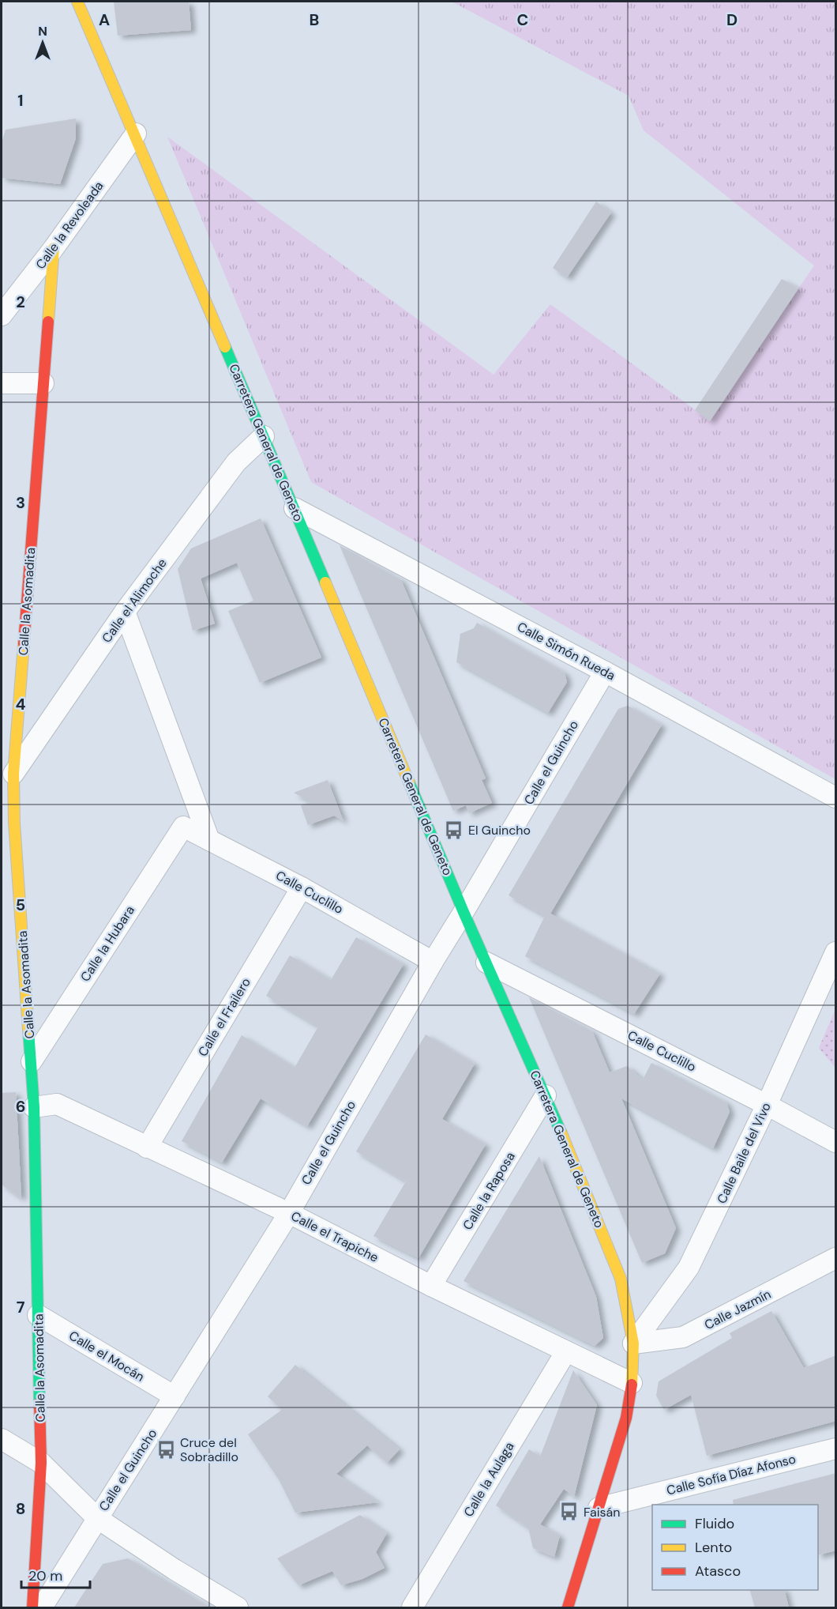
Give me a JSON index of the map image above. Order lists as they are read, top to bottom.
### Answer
{
  "streets": {
    "main road": ["Carretera General de Geneto", "Calle la Asomadita"],
    "street": [
      "Calle la Revoleada",
      "Calle el Alimoche",
      "Calle Simón Rueda",
      "Calle el Guincho",
      "Calle Cuclillo",
      "Calle la Hubara",
      "Calle el Frailero",
      "Calle Baile del Vivo",
      "Calle la Raposa",
      "Calle el Trapiche",
      "Calle Jazmín",
      "Calle el Mocán",
      "Calle Sofía Díaz Afonso",
      "Calle la Aulaga"
    ]
  },
  "crossings": [
    ["Calle la Revoleada", "Carretera General de Geneto"],
    ["Calle la Revoleada", "Calle la Asomadita"],
    ["Carretera General de Geneto", "Calle el Alimoche"],
    ["Carretera General de Geneto", "Calle Simón Rueda"],
    ["Carretera General de Geneto", "Calle el Guincho"],
    ["Carretera General de Geneto", "Calle Cuclillo"],
    ["Carretera General de Geneto", "Calle Baile del Vivo"],
    ["Carretera General de Geneto", "Calle la Raposa"],
    ["Carretera General de Geneto", "Calle el Trapiche"],
    ["Carretera General de Geneto", "Calle Jazmín"],
    ["Carretera General de Geneto", "Calle Sofía Díaz Afonso"],
    ["Calle el Alimoche", "Calle la Asomadita"],
    ["Calle la Asomadita", "Calle la Hubara"],
    ["Calle la Asomadita", "Calle el Trapiche"],
    ["Calle la Asomadita", "Calle el Mocán"],
    ["Calle Simón Rueda", "Calle el Guincho"],
    ["Calle el Guincho", "Calle Cuclillo"],
    ["Calle el Guincho", "Calle el Trapiche"],
    ["Calle el Guincho", "Calle el Mocán"],
    ["Calle Cuclillo", "Calle la Hubara"],
    ["Calle Cuclillo", "Calle el Frailero"],
    ["Calle Cuclillo", "Calle Baile del Vivo"],
    ["Calle el Frailero", "Calle el Trapiche"],
    ["Calle Baile del Vivo", "Calle Jazmín"],
    ["Calle la Raposa", "Calle el Trapiche"],
    ["Calle el Trapiche", "Calle la Aulaga"]
  ],
  "places": {
    "bus stop": ["El Guincho", "Cruce del Sobradillo", "Faisán"]
  },
  "legend": ["Fluido", "Lento", "Atasco"],
  "scale_bar": "20 m",
  "north": "top",
  "grid": {
    "columns": [
      "A",
      "B",
      "C",
      "D"
    ],
    "rows": [
      "1",
      "2",
      "3",
      "4",
      "5",
      "6",
      "7",
      "8"
    ]
  }
}
